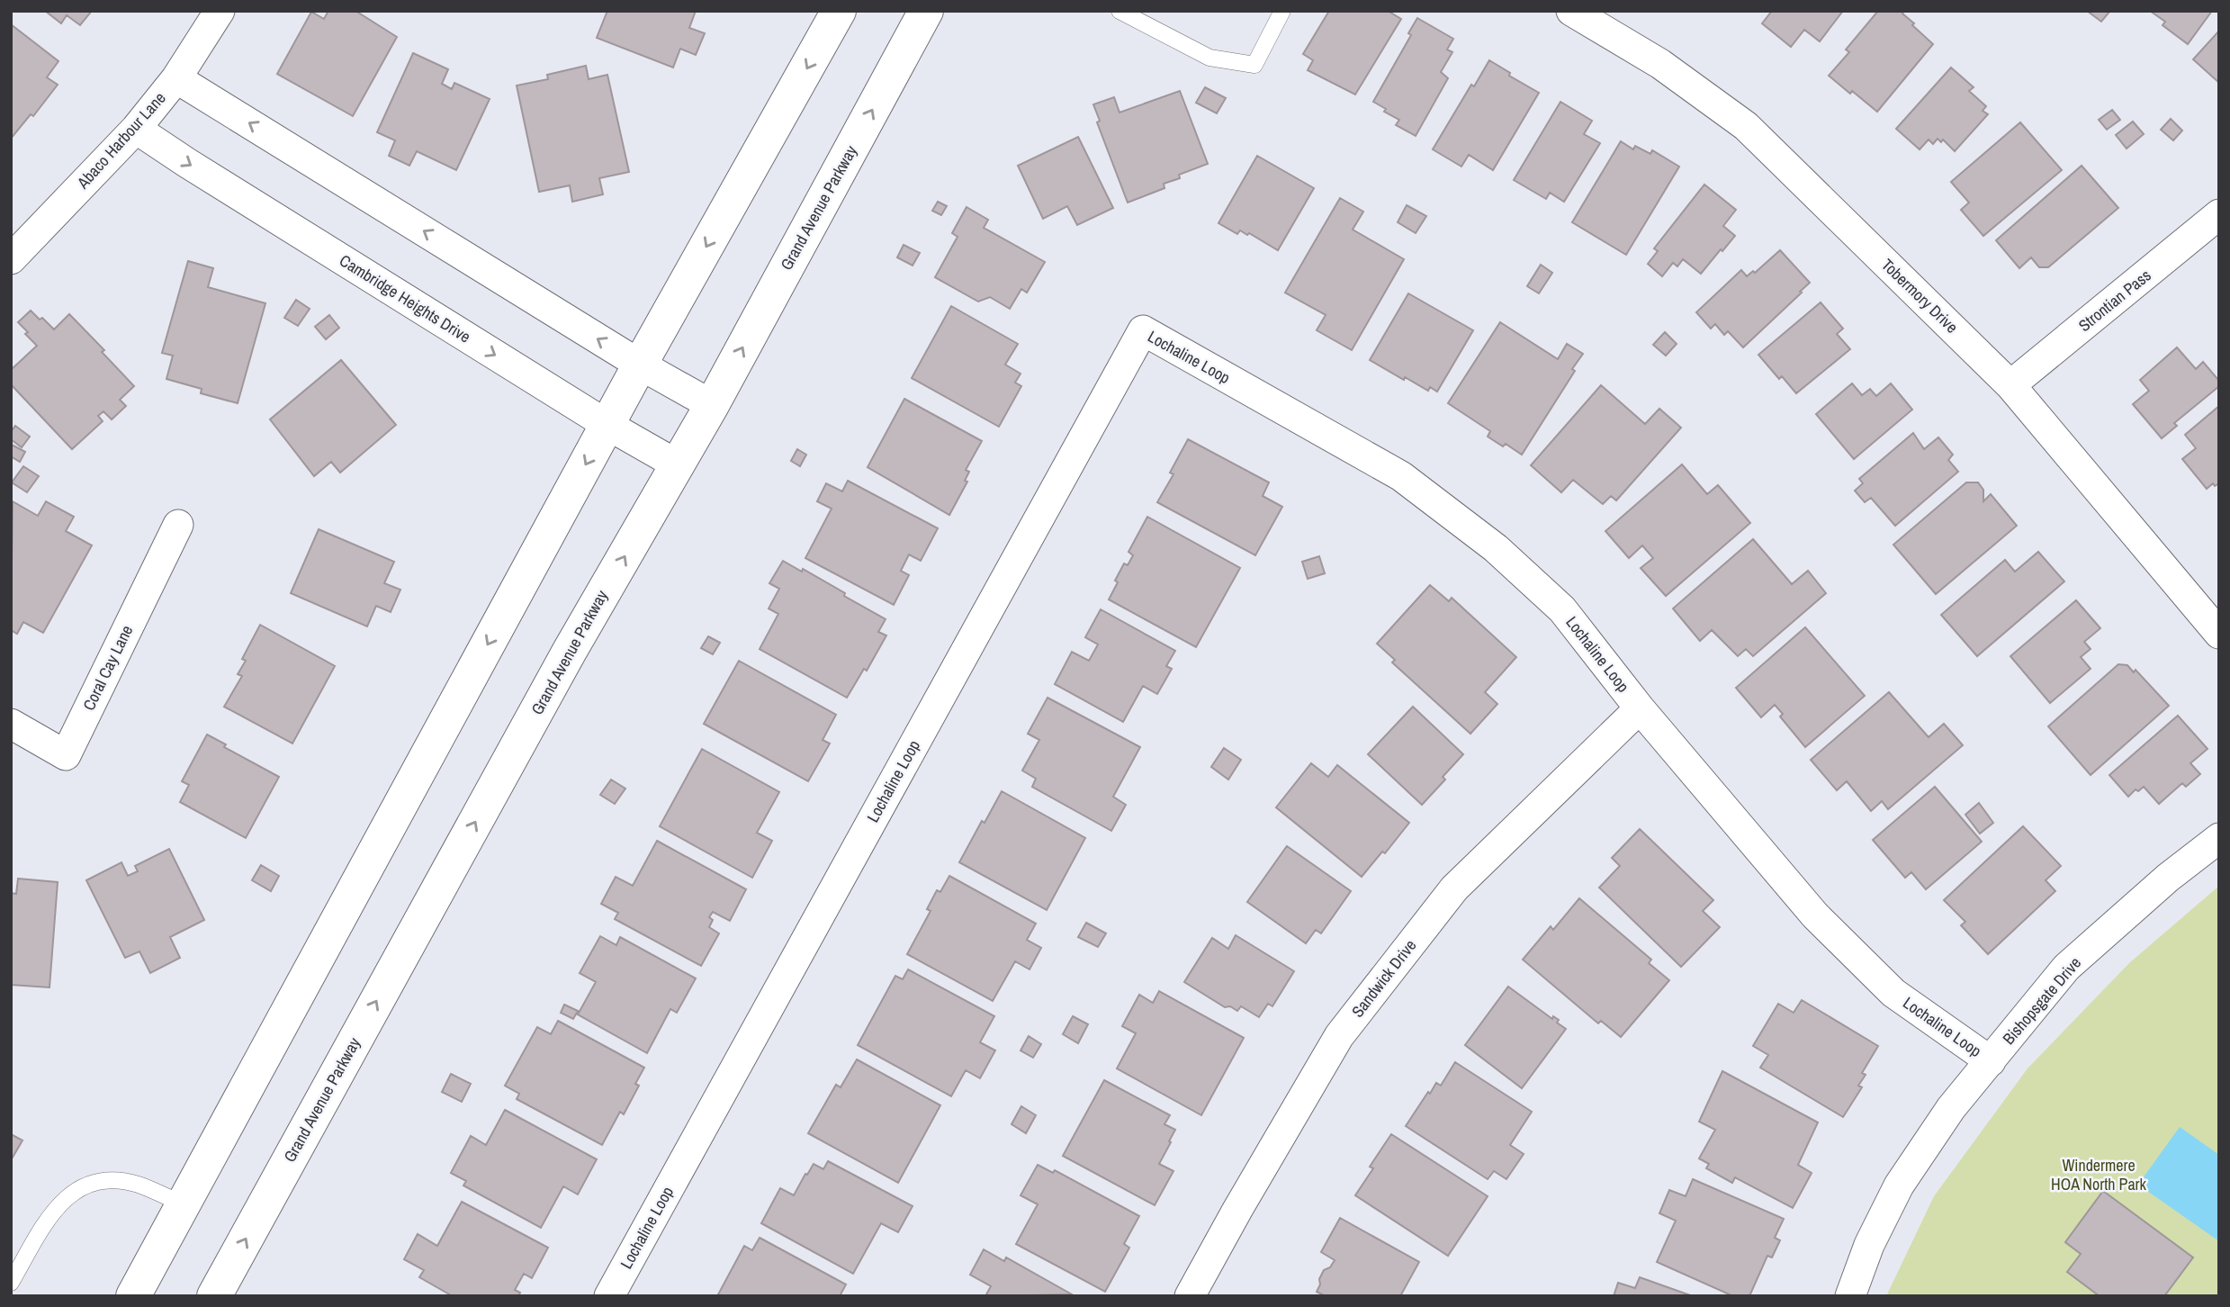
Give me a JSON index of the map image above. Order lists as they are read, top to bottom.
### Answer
{
  "streets": {
    "main road": ["Grand Avenue Parkway"],
    "street": [
      "Abaco Harbour Lane",
      "Tobermory Drive",
      "Cambridge Heights Drive",
      "Strontian Pass",
      "Lochaline Loop",
      "Coral Cay Lane",
      "Sandwick Drive",
      "Bishopsgate Drive"
    ]
  },
  "crossings": [
    ["Abaco Harbour Lane", "Cambridge Heights Drive"],
    ["Grand Avenue Parkway", "Cambridge Heights Drive"],
    ["Tobermory Drive", "Strontian Pass"],
    ["Lochaline Loop", "Sandwick Drive"],
    ["Lochaline Loop", "Bishopsgate Drive"]
  ],
  "parks": ["Windermere HOA North Park"]
}
